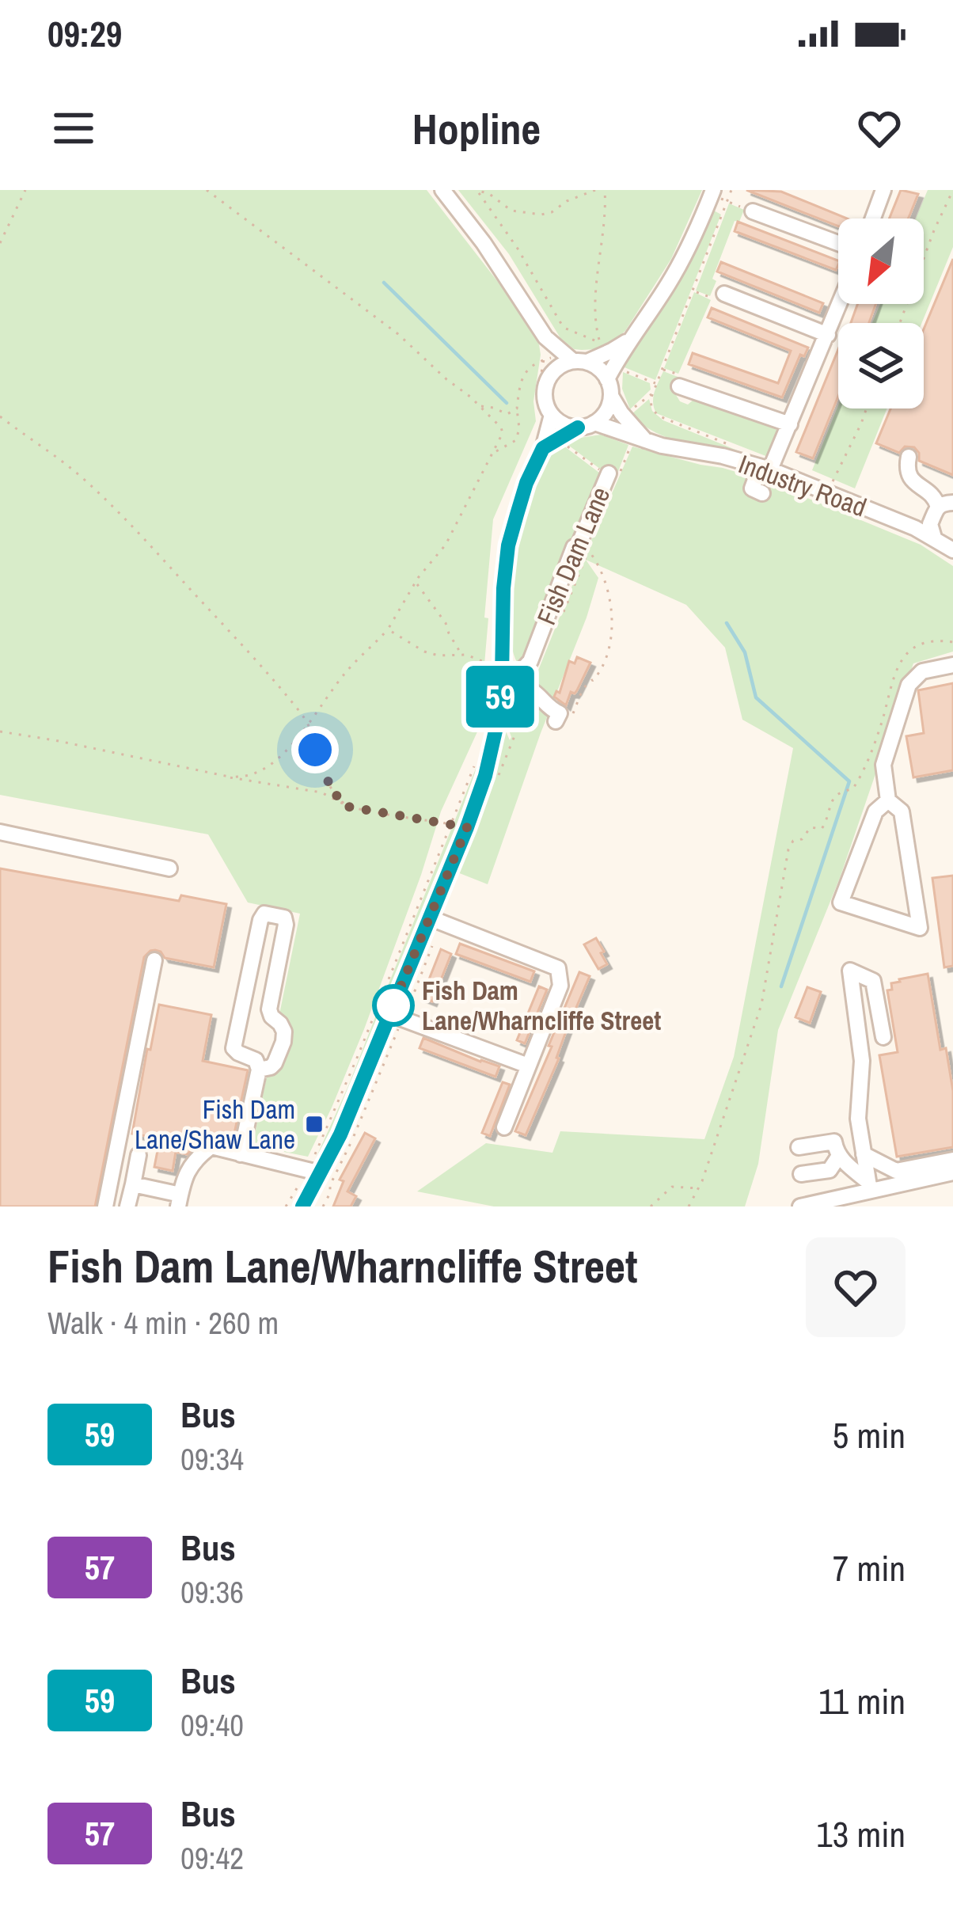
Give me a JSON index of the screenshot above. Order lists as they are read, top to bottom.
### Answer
{
  "streets": {
    "street": ["Industry Road", "Fish Dam Lane"]
  },
  "crossings": [
    ["Industry Road", "Fish Dam Lane"]
  ],
  "places": {
    "other": ["Fish Dam Lane/Wharncliffe Street"],
    "transit": ["Fish Dam Lane/Shaw Lane"]
  },
  "lines": ["bus line 59"],
  "north": "bottom left",
  "page": {
    "status": "09:29",
    "header": "Hopline",
    "on_map": "59",
    "heading": ["Fish Dam Lane/Wharncliffe Street", "Walk · 4 min · 260 m"],
    "list": [
      {
        "mark": "59",
        "name": "Bus",
        "note": "09:34",
        "value": "5 min"
      },
      {
        "mark": "57",
        "name": "Bus",
        "note": "09:36",
        "value": "7 min"
      },
      {
        "mark": "59",
        "name": "Bus",
        "note": "09:40",
        "value": "11 min"
      },
      {
        "mark": "57",
        "name": "Bus",
        "note": "09:42",
        "value": "13 min"
      }
    ]
  }
}
